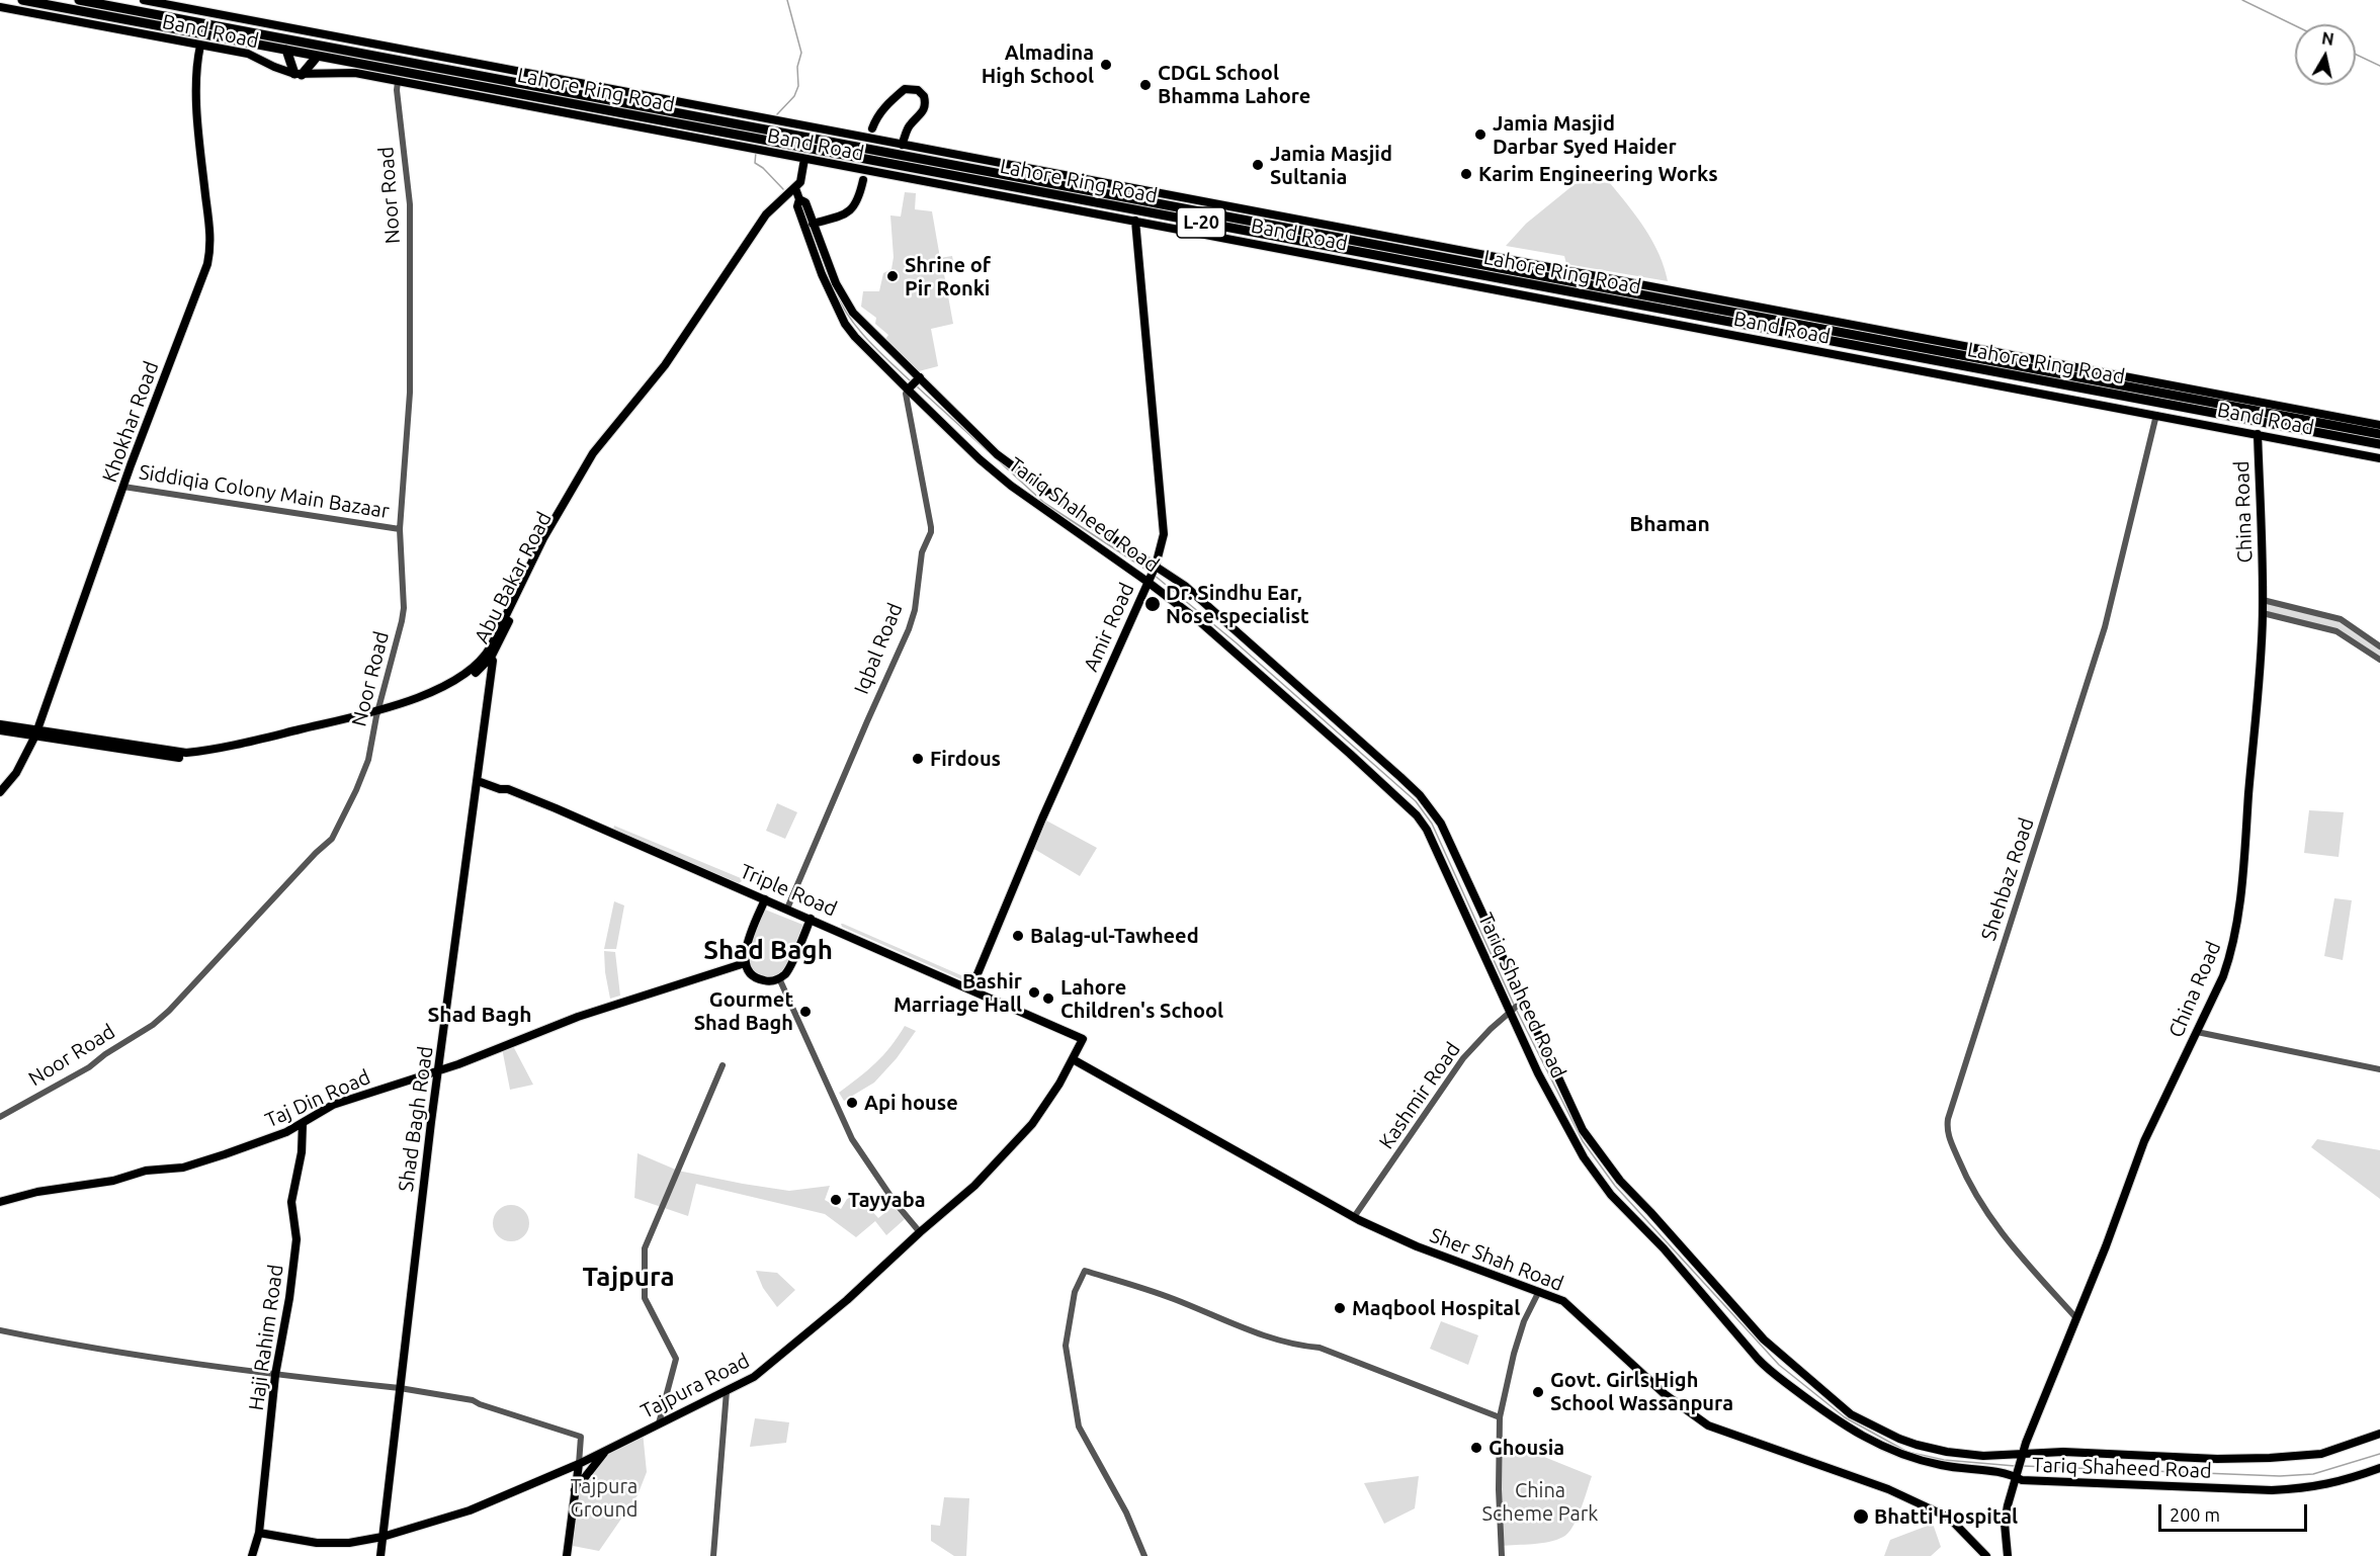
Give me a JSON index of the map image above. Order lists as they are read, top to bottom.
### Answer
{
  "streets": {
    "highway": ["Lahore Ring Road", "L-20"],
    "main road": [
      "Band Road",
      "Khokhar Road",
      "China Road",
      "Tariq Shaheed Road",
      "Abu Bakar Road",
      "Amir Road",
      "Triple Road",
      "Taj Din Road",
      "Shad Bagh Road",
      "Sher Shah Road",
      "Haji Rahim Road",
      "Tajpura Road"
    ],
    "street": [
      "Noor Road",
      "Siddiqia Colony Main Bazaar",
      "Iqbal Road",
      "Shehbaz Road",
      "Kashmir Road"
    ]
  },
  "crossings": [
    ["Band Road", "Noor Road"],
    ["Band Road", "Khokhar Road"],
    ["Band Road", "China Road"],
    ["Band Road", "Abu Bakar Road"],
    ["Band Road", "Amir Road"],
    ["Band Road", "Shehbaz Road"],
    ["Noor Road", "Siddiqia Colony Main Bazaar"],
    ["Noor Road", "Abu Bakar Road"],
    ["Khokhar Road", "Siddiqia Colony Main Bazaar"],
    ["Khokhar Road", "Abu Bakar Road"],
    ["China Road", "Tariq Shaheed Road"],
    ["China Road", "Shehbaz Road"],
    ["Tariq Shaheed Road", "Abu Bakar Road"],
    ["Tariq Shaheed Road", "Amir Road"],
    ["Tariq Shaheed Road", "Iqbal Road"],
    ["Tariq Shaheed Road", "Kashmir Road"],
    ["Abu Bakar Road", "Shad Bagh Road"],
    ["Amir Road", "Triple Road"],
    ["Iqbal Road", "Triple Road"],
    ["Triple Road", "Shad Bagh Road"],
    ["Triple Road", "Tajpura Road"],
    ["Kashmir Road", "Sher Shah Road"],
    ["Taj Din Road", "Shad Bagh Road"],
    ["Taj Din Road", "Haji Rahim Road"],
    ["Shad Bagh Road", "Tajpura Road"],
    ["Sher Shah Road", "Tajpura Road"],
    ["Haji Rahim Road", "Tajpura Road"]
  ],
  "districts": [
    "Bhaman",
    "Shad Bagh",
    "Shad Bagh",
    "Tajpura"
  ],
  "parks": ["Tajpura Ground", "China Scheme Park"],
  "places": [
    "Almadina High School",
    "CDGL School Bhamma Lahore",
    "Jamia Masjid Darbar Syed Haider",
    "Jamia Masjid Sultania",
    "Karim Engineering Works",
    "Shrine of Pir Ronki",
    "Dr. Sindhu Ear, Nose specialist",
    "Firdous",
    "Balag-ul-Tawheed",
    "Bashir Marriage Hall",
    "Lahore Children's School",
    "Gourmet Shad Bagh",
    "Api house",
    "Tayyaba",
    "Maqbool Hospital",
    "Govt. Girls High School Wassanpura",
    "Ghousia",
    "Bhatti Hospital"
  ],
  "scale_bar": "200 m",
  "north": "top"
}
